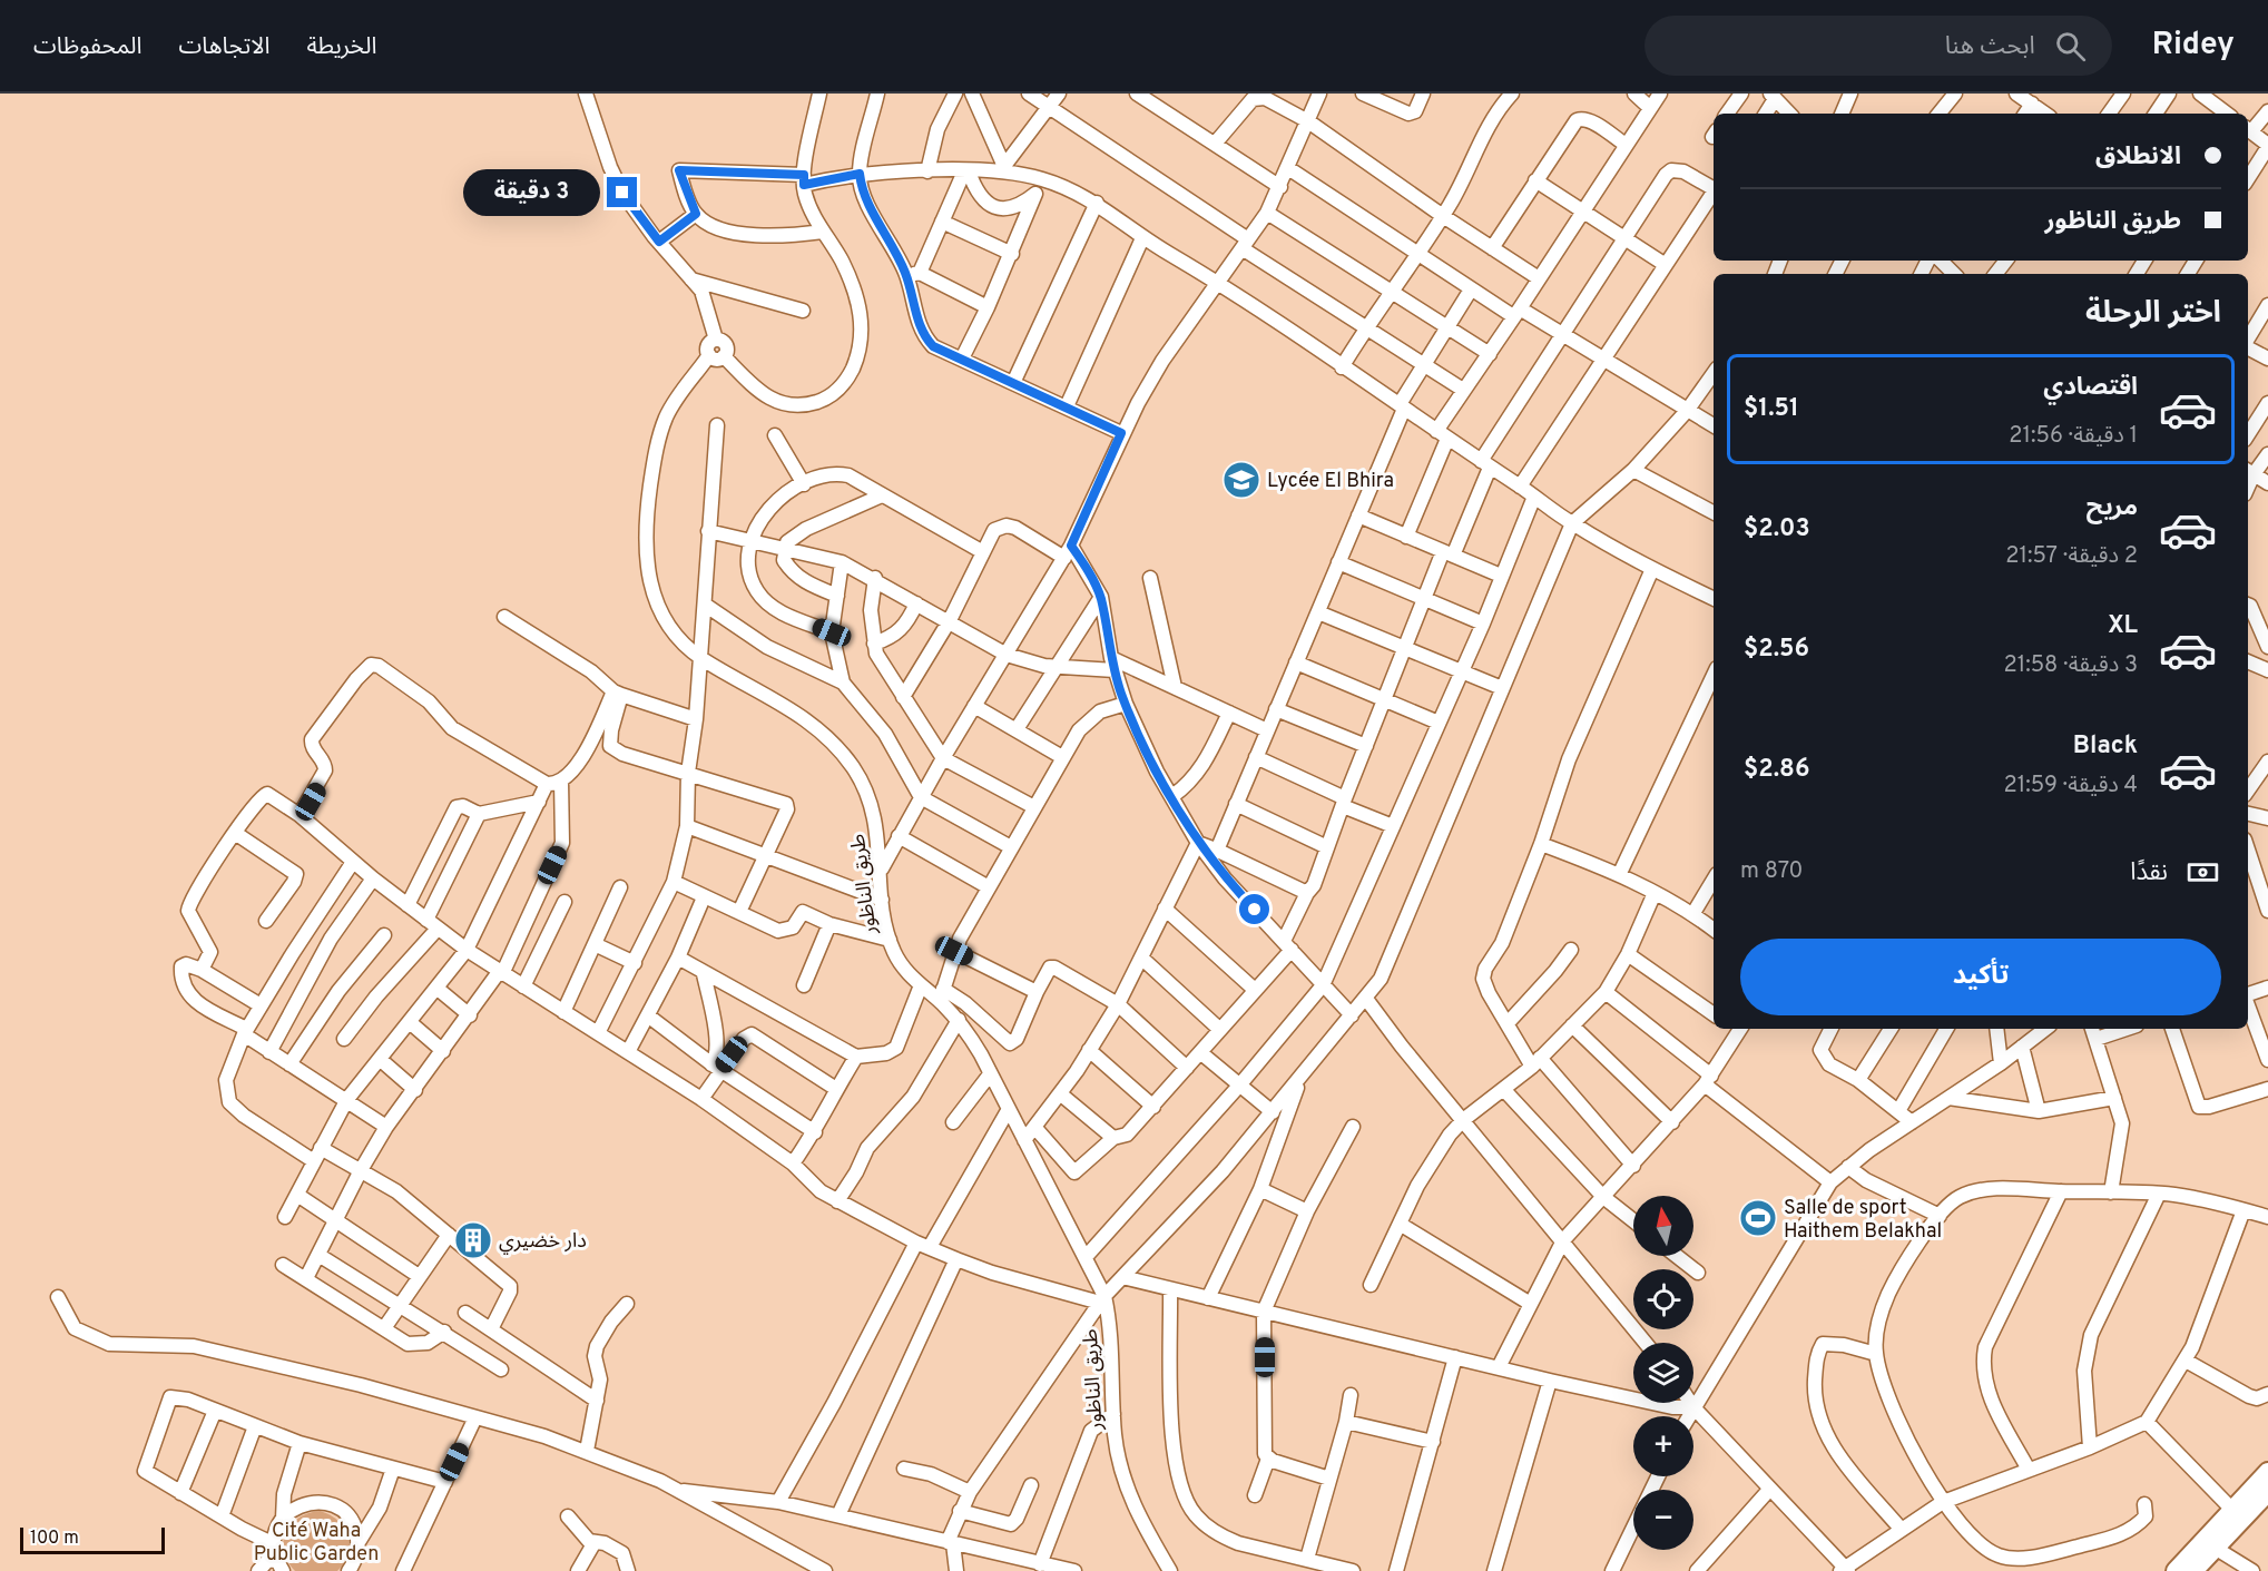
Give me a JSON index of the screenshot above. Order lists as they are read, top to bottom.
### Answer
{
  "streets": {
    "street": ["طريق الناظور"]
  },
  "parks": ["Cité Waha Public Garden"],
  "places": {
    "school or university": ["Lycée El Bhira"],
    "sports": ["Salle de sport Haithem Belakhal"],
    "building": ["دار خضيري"]
  },
  "scale_bar": "100 m",
  "north": "top",
  "page": {
    "header": "Ridey",
    "search": "ابحث هنا",
    "nav": ["الخريطة", "الاتجاهات", "المحفوظات"],
    "banner": ["الانطلاق", "طريق الناظور"],
    "bubble": "3 دقيقة",
    "heading": "اختر الرحلة",
    "list": [
      {
        "name": "اقتصادي",
        "note": "1 دقيقة · 21:56",
        "value": "$1.51"
      },
      {
        "name": "مريح",
        "note": "2 دقيقة · 21:57",
        "value": "$2.03"
      },
      {
        "name": "XL",
        "note": "3 دقيقة · 21:58",
        "value": "$2.56"
      },
      {
        "name": "Black",
        "note": "4 دقيقة · 21:59",
        "value": "$2.86"
      }
    ],
    "pay": ["نقدًا", "870 m"],
    "buttons": "تأكيد",
    "map_buttons": ["+", "−"],
    "scale": "100 m"
  }
}
